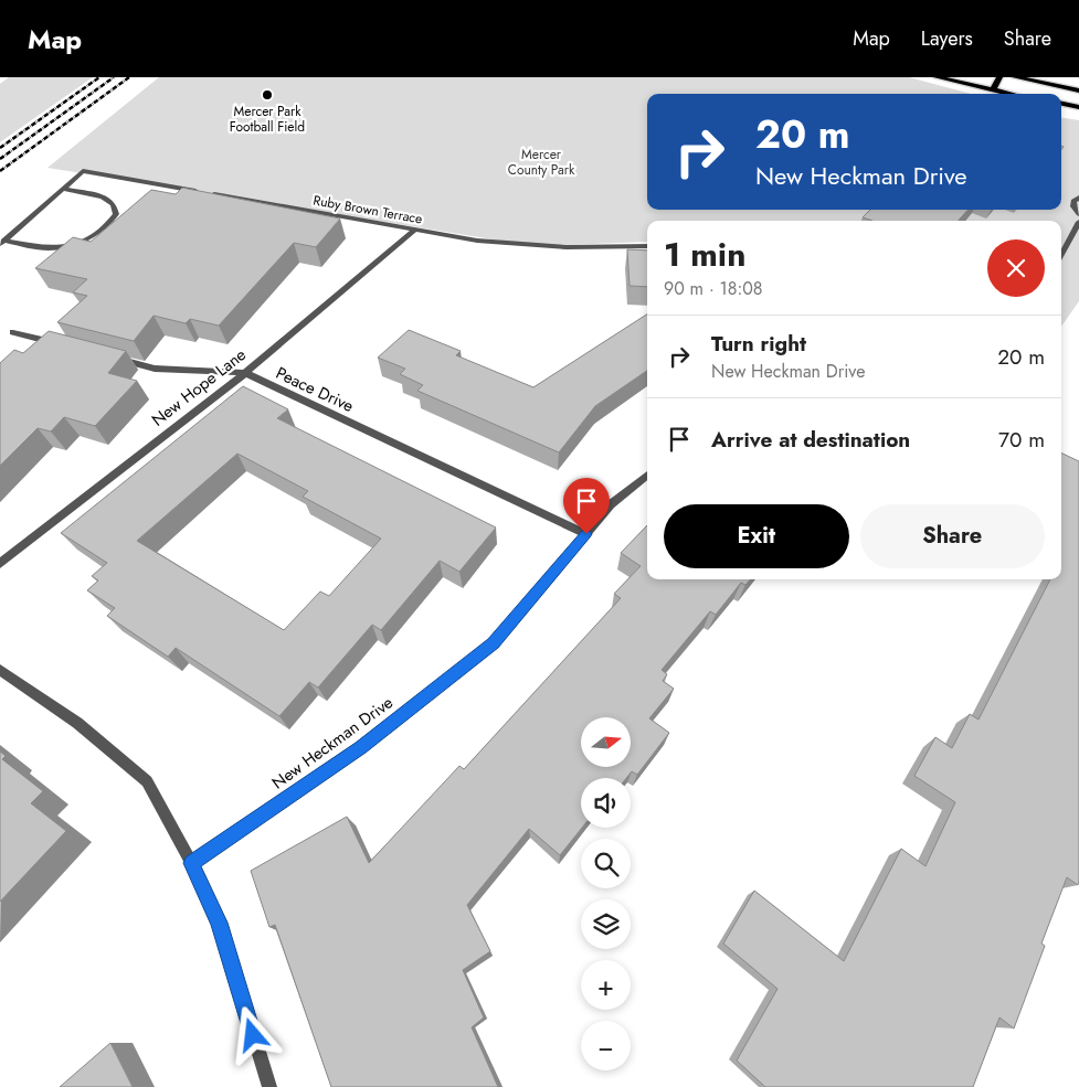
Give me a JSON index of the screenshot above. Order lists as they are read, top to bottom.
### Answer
{
  "streets": {
    "street": [
      "Ruby Brown Terrace",
      "New Hope Lane",
      "Peace Drive",
      "New Heckman Drive"
    ]
  },
  "crossings": [
    ["Ruby Brown Terrace", "New Hope Lane"],
    ["New Hope Lane", "Peace Drive"],
    ["Peace Drive", "New Heckman Drive"]
  ],
  "parks": ["Mercer County Park"],
  "places": ["Mercer Park Football Field"],
  "north": "right",
  "page": {
    "header": "Map",
    "nav": ["Map", "Layers", "Share"],
    "turn": ["20 m", "New Heckman Drive"],
    "heading": ["1 min", "90 m · 18:08"],
    "list": [
      {
        "name": "Turn right",
        "note": "New Heckman Drive",
        "value": "20 m"
      },
      {
        "name": "Arrive at destination",
        "value": "70 m"
      }
    ],
    "buttons": ["Exit", "Share"],
    "map_buttons": ["+", "−"]
  }
}
